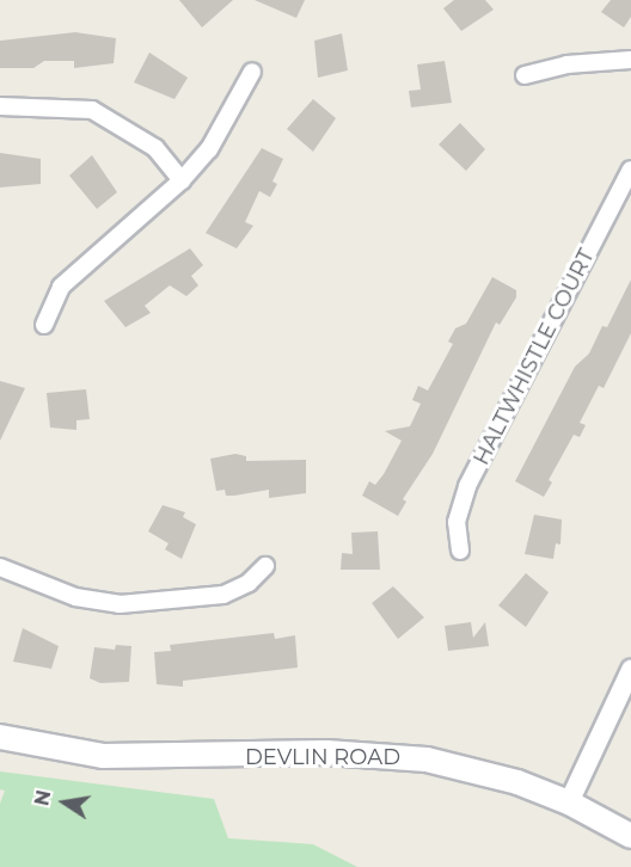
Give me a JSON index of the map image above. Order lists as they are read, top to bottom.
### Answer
{
  "streets": {
    "main road": ["DEVLIN ROAD"],
    "street": ["HALTWHISTLE COURT"]
  },
  "north": "left"
}
